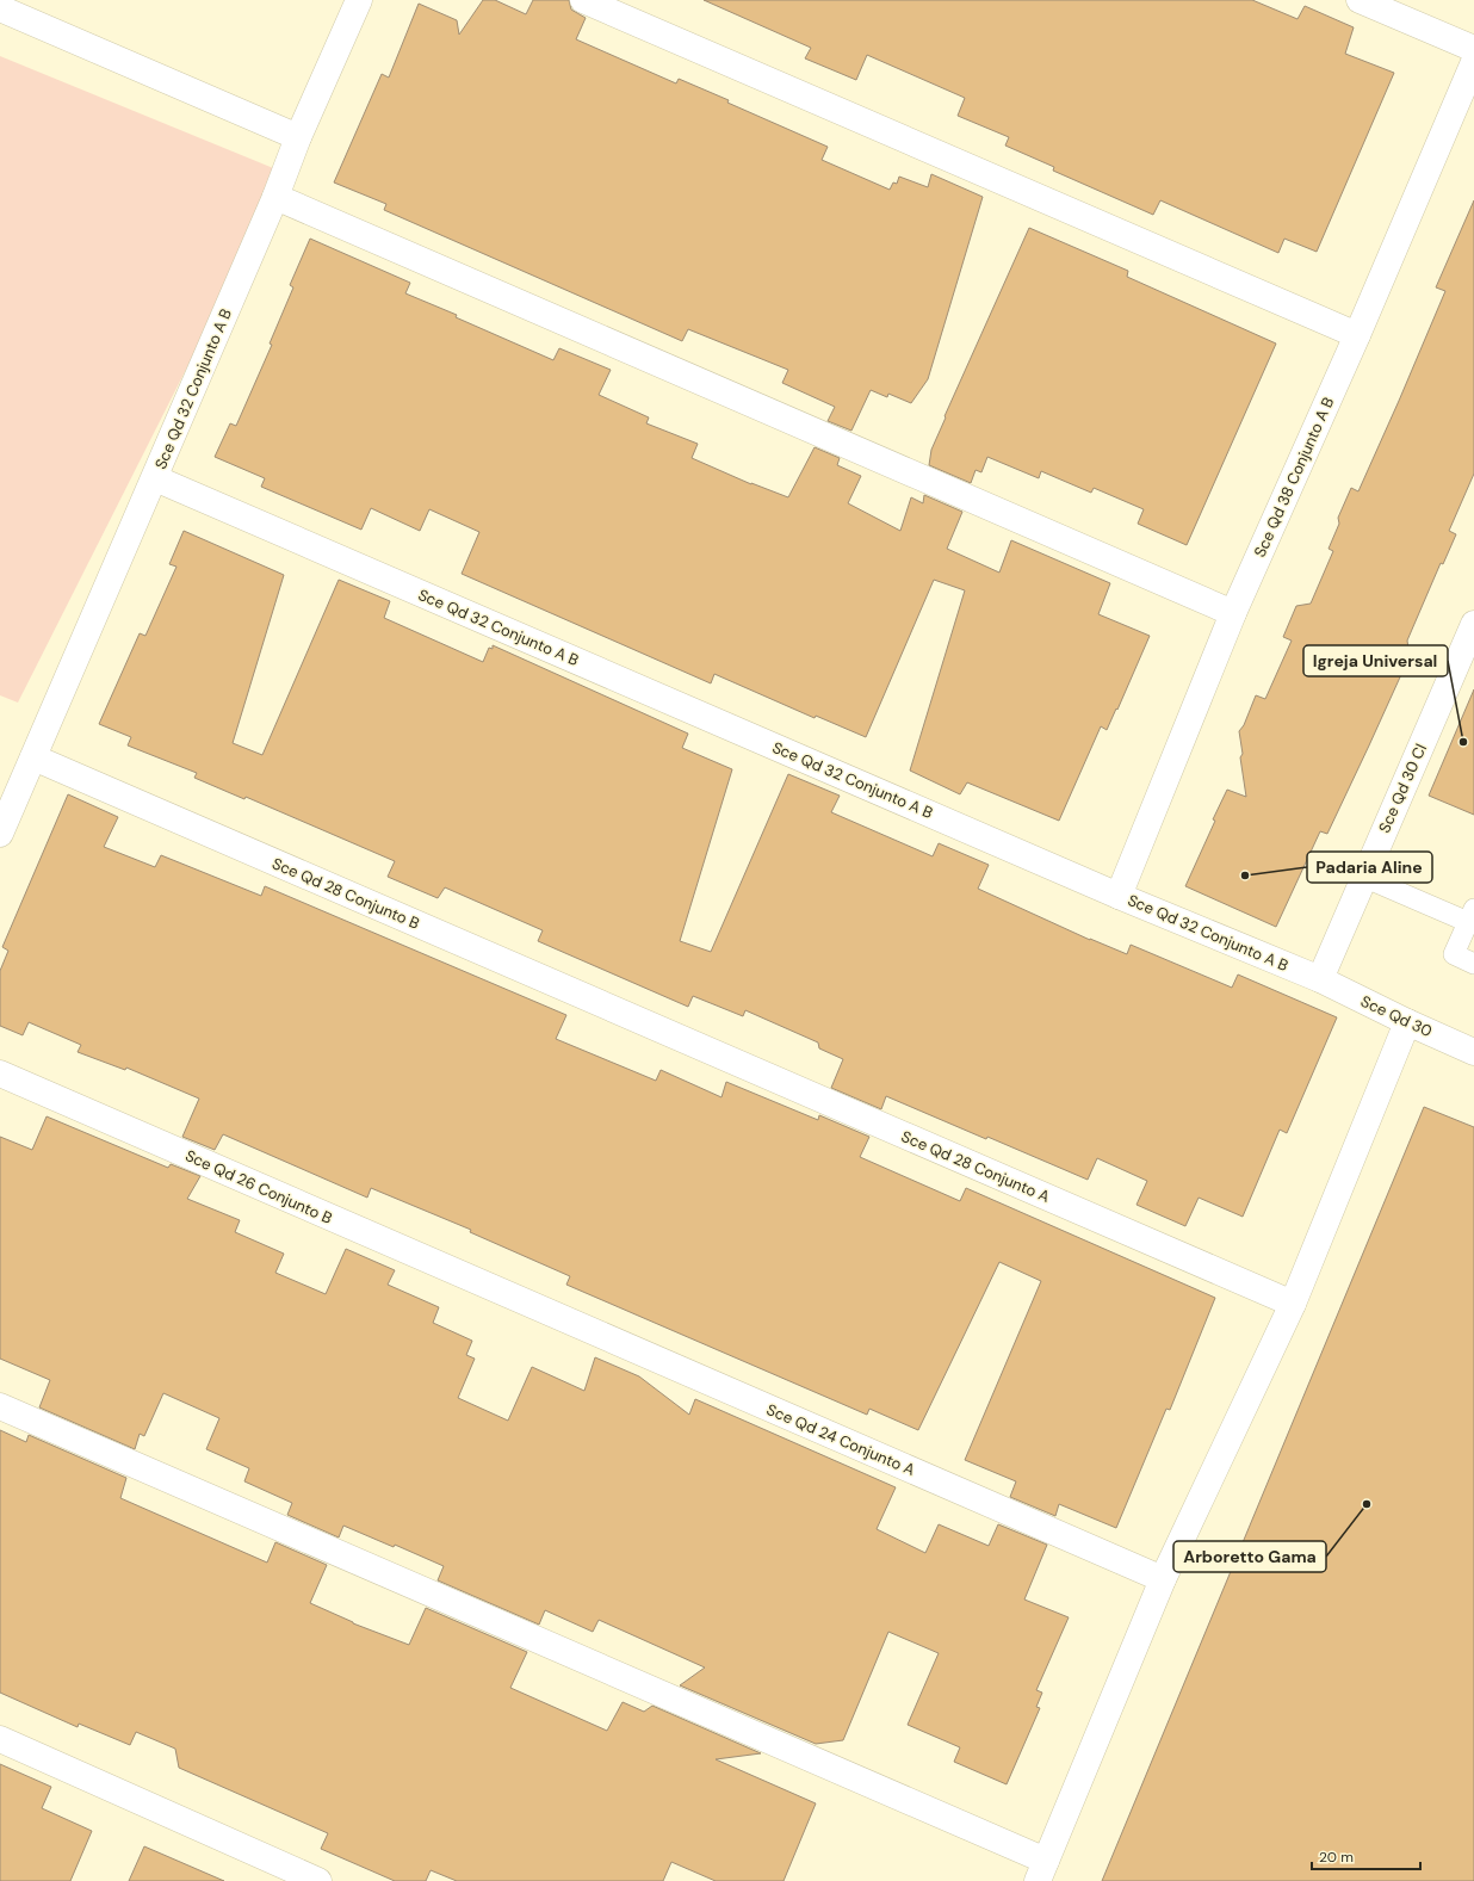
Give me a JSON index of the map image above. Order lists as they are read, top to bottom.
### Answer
{
  "streets": {
    "street": [
      "Sce Qd 32 Conjunto A B",
      "Sce Qd 38 Conjunto A B",
      "Sce Qd 30 Cl",
      "Sce Qd 28 Conjunto B",
      "Sce Qd 30",
      "Sce Qd 28 Conjunto A",
      "Sce Qd 26 Conjunto B",
      "Sce Qd 24 Conjunto A"
    ]
  },
  "crossings": [
    ["Sce Qd 32 Conjunto A B", "Sce Qd 38 Conjunto A B"],
    ["Sce Qd 32 Conjunto A B", "Sce Qd 30 Cl"],
    ["Sce Qd 32 Conjunto A B", "Sce Qd 30"],
    ["Sce Qd 30 Cl", "Sce Qd 30"],
    ["Sce Qd 28 Conjunto B", "Sce Qd 28 Conjunto A"],
    ["Sce Qd 26 Conjunto B", "Sce Qd 24 Conjunto A"]
  ],
  "places": ["Igreja Universal", "Padaria Aline", "Arboretto Gama"],
  "scale_bar": "20 m"
}
